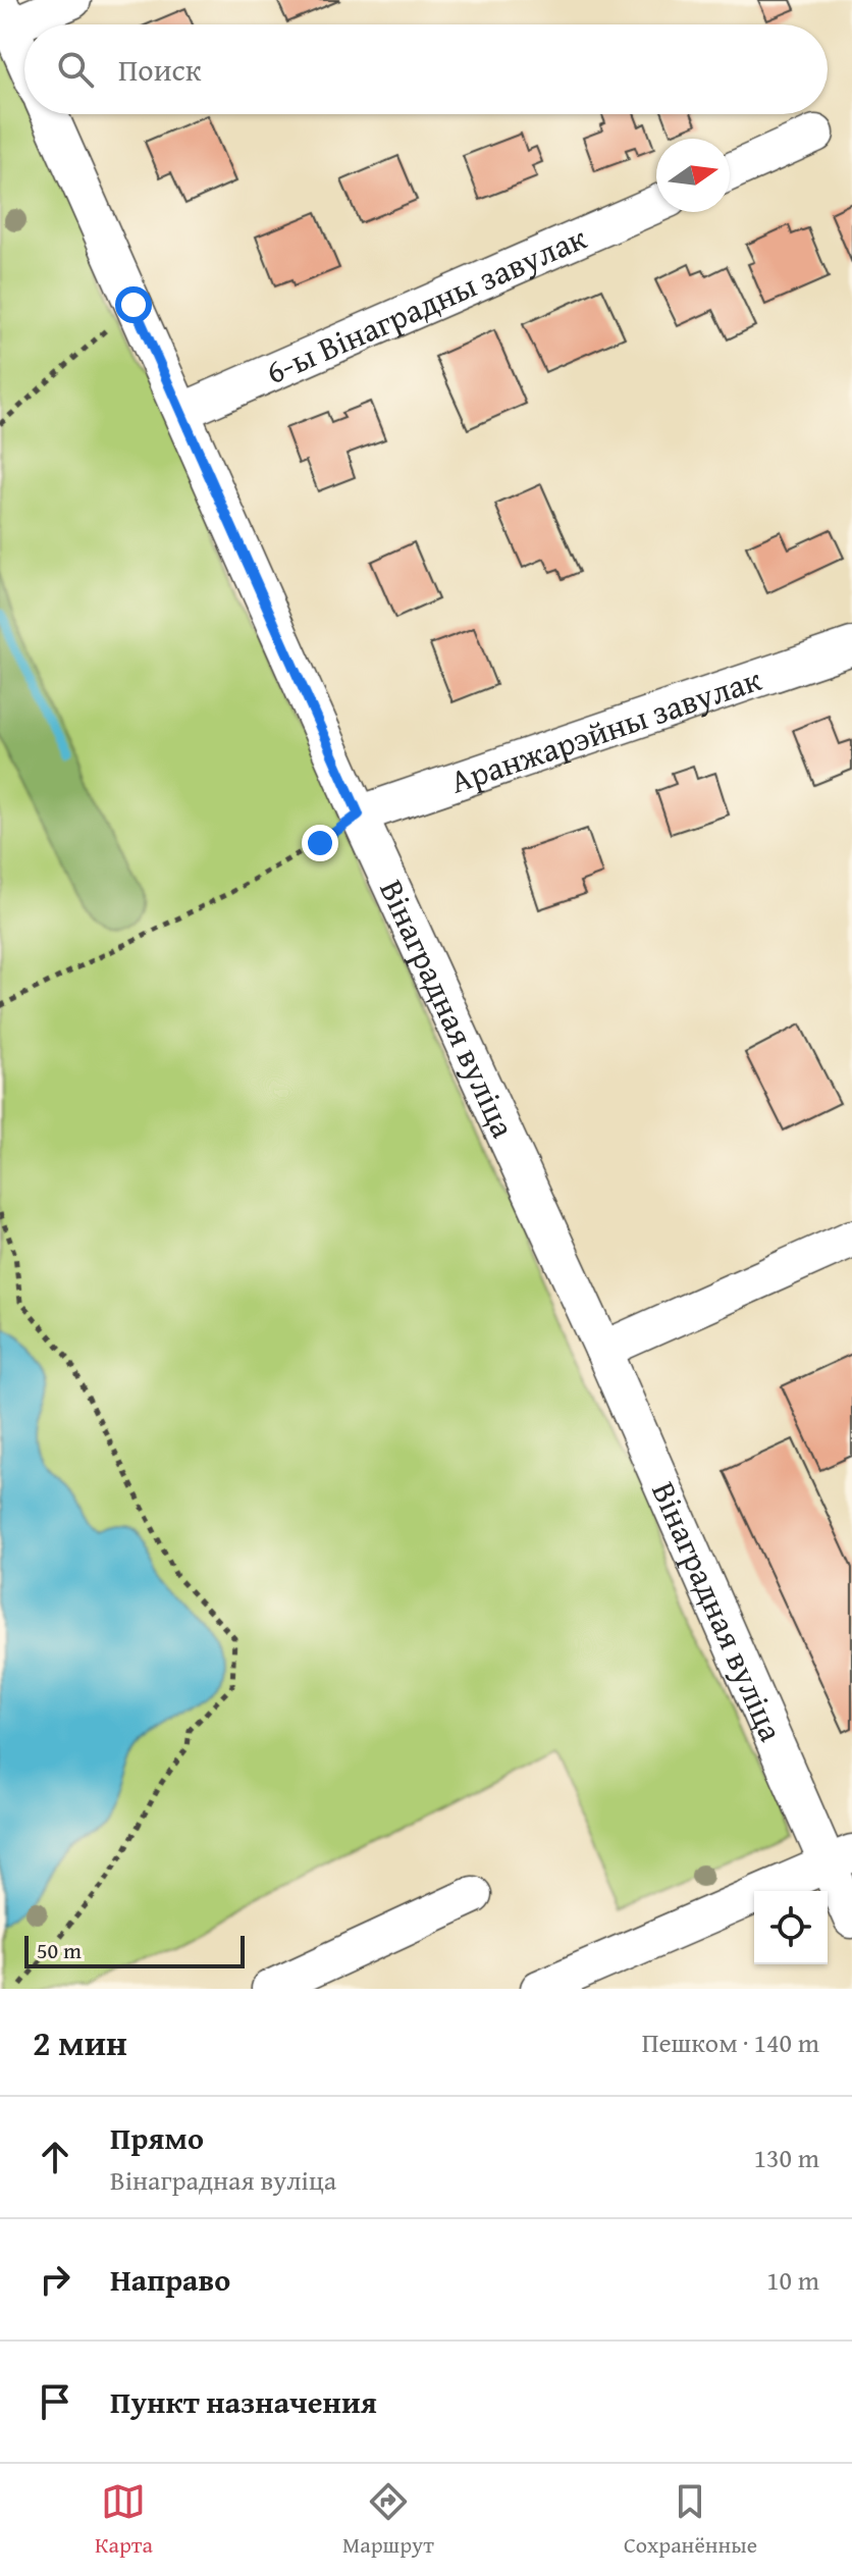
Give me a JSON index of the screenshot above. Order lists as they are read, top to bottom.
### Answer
{
  "streets": {
    "street": ["6-ы Вінаградны завулак", "Аранжарэйны завулак", "Вінаградная вуліца"]
  },
  "crossings": [
    ["6-ы Вінаградны завулак", "Вінаградная вуліца"],
    ["Аранжарэйны завулак", "Вінаградная вуліца"]
  ],
  "scale_bar": "50 m",
  "north": "right",
  "page": {
    "search": "Поиск",
    "scale": "50 m",
    "heading": ["2 мин", "Пешком · 140 m"],
    "list": [
      ["Прямо", "Вінаградная вуліца", "130 m"],
      ["Направо", "10 m"],
      "Пункт назначения"
    ],
    "nav": ["Карта", "Маршрут", "Сохранённые"]
  }
}
